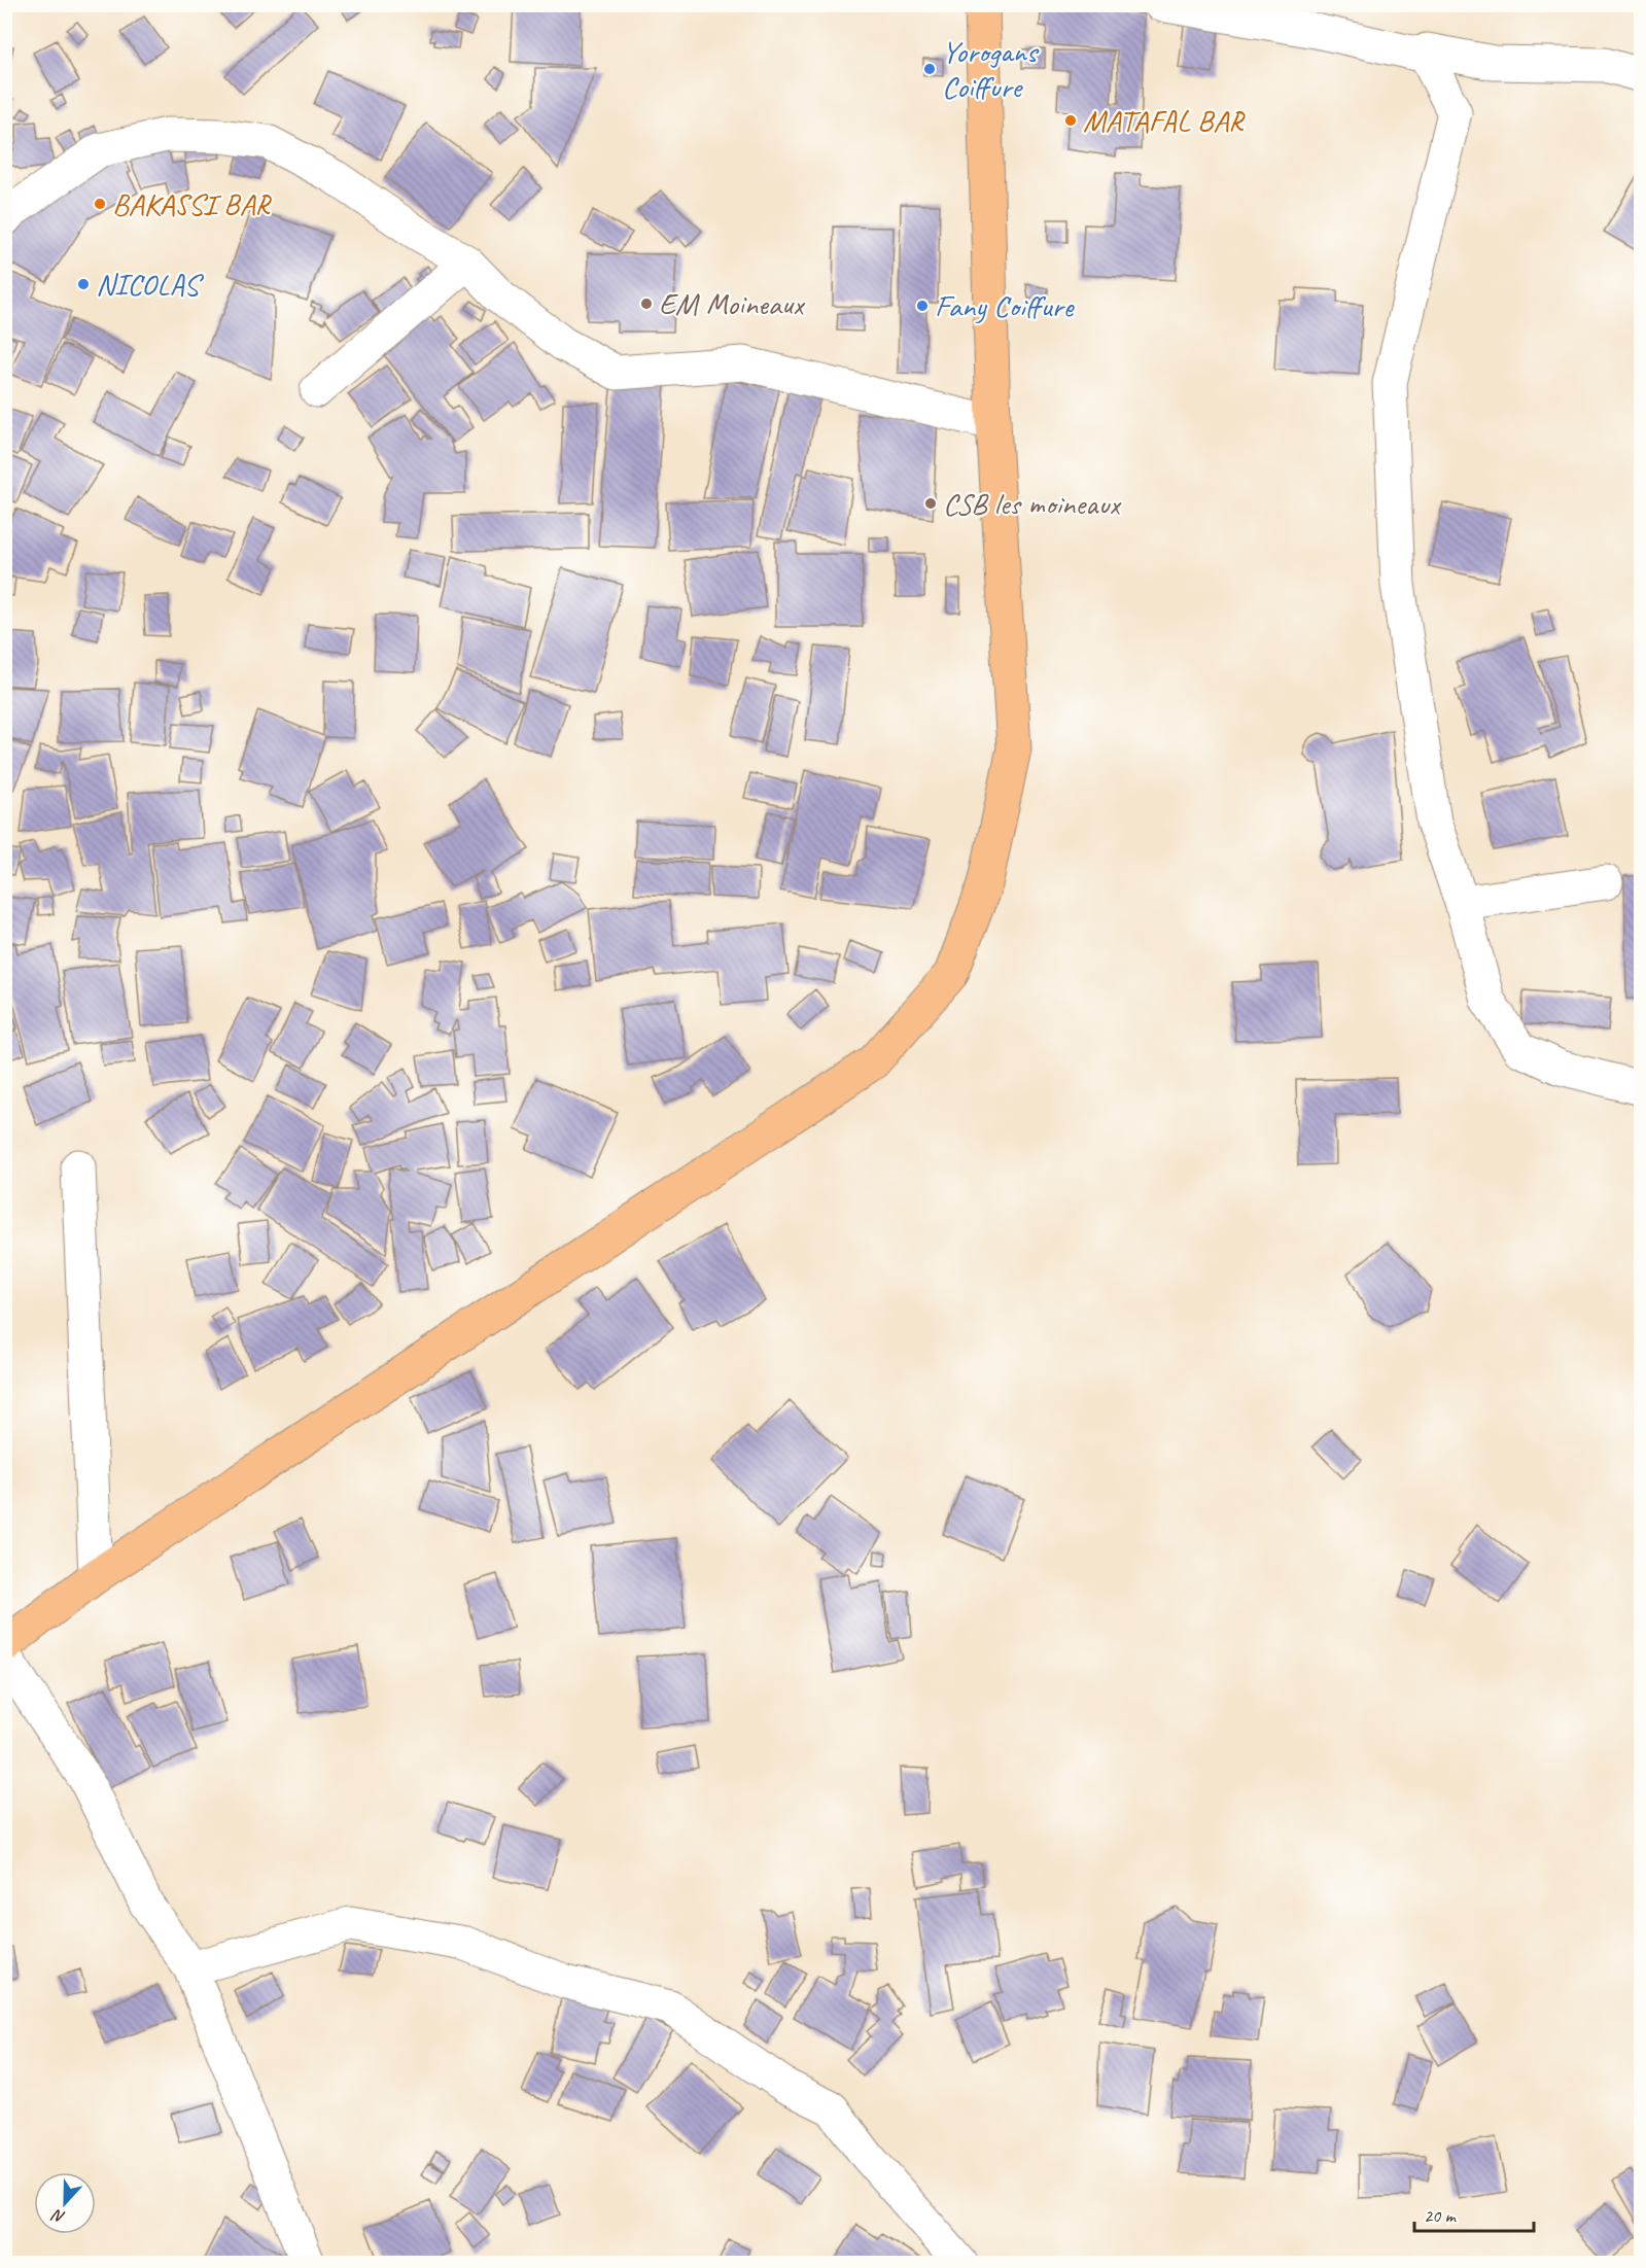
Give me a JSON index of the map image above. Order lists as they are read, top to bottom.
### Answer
{
  "places": [
    "Yorogans Coiffure",
    "MATAFAL BAR",
    "BAKASSI BAR",
    "NICOLAS",
    "EM Moineaux",
    "Fany Coiffure",
    "CSB les moineaux"
  ],
  "scale_bar": "20 m",
  "north": "bottom"
}
